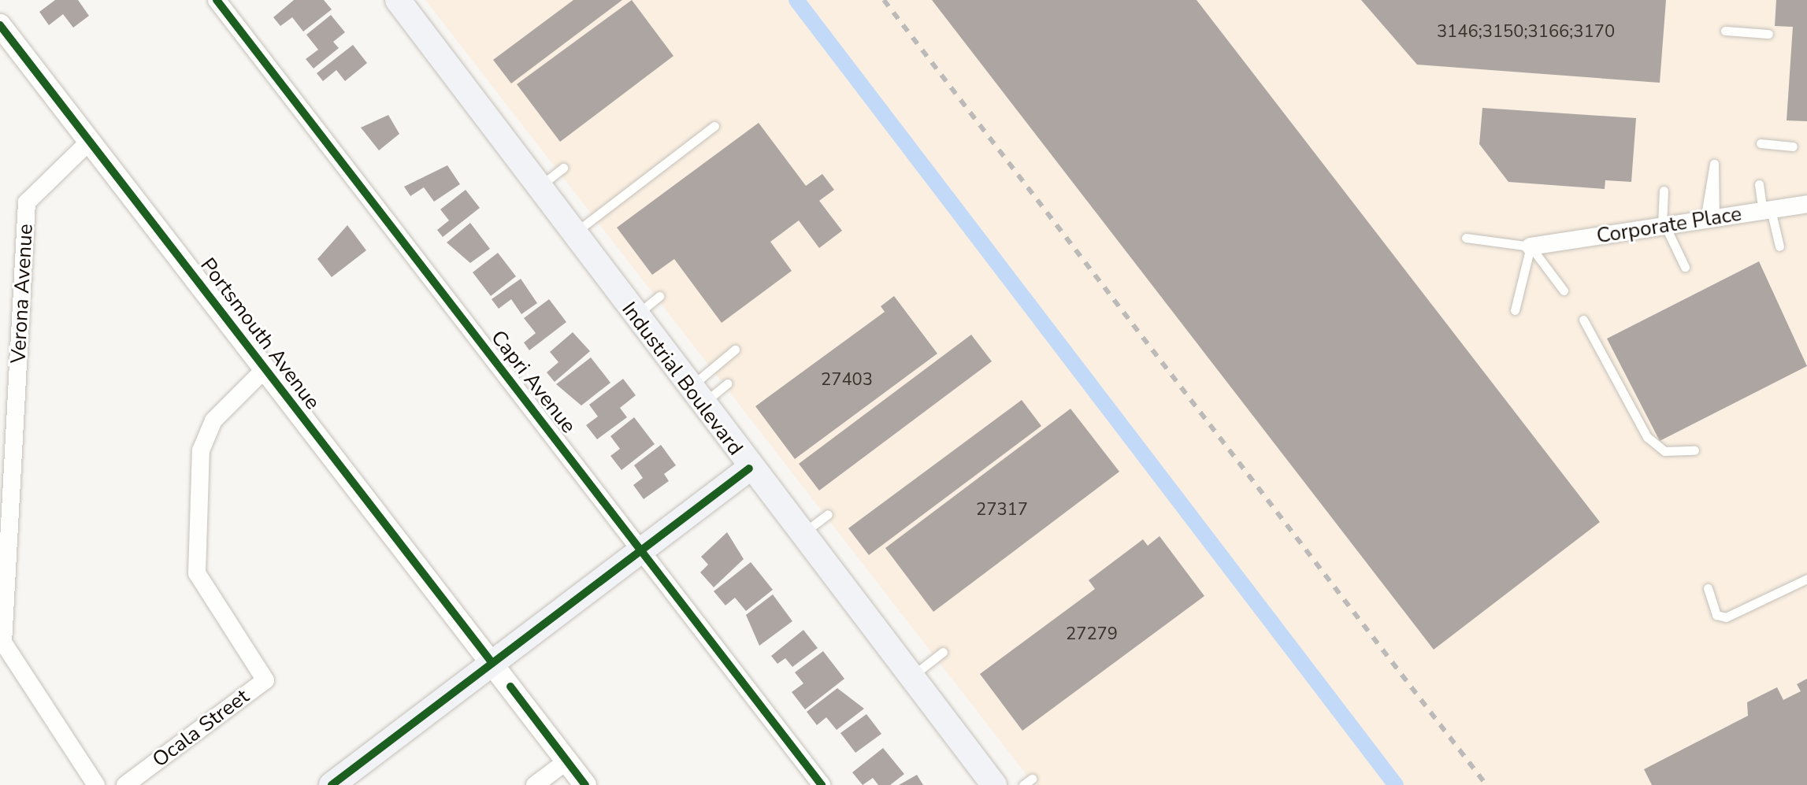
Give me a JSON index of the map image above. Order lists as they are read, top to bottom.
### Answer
{
  "streets": {
    "main road": ["Industrial Boulevard"],
    "street": [
      "Corporate Place",
      "Verona Avenue",
      "Portsmouth Avenue",
      "Capri Avenue",
      "Ocala Street"
    ]
  },
  "crossings": [
    ["Verona Avenue", "Portsmouth Avenue"],
    ["Portsmouth Avenue", "Ocala Street"]
  ],
  "house_numbers": [
    "3146;3150;3166;3170",
    "27403",
    "27317",
    "27279"
  ]
}
